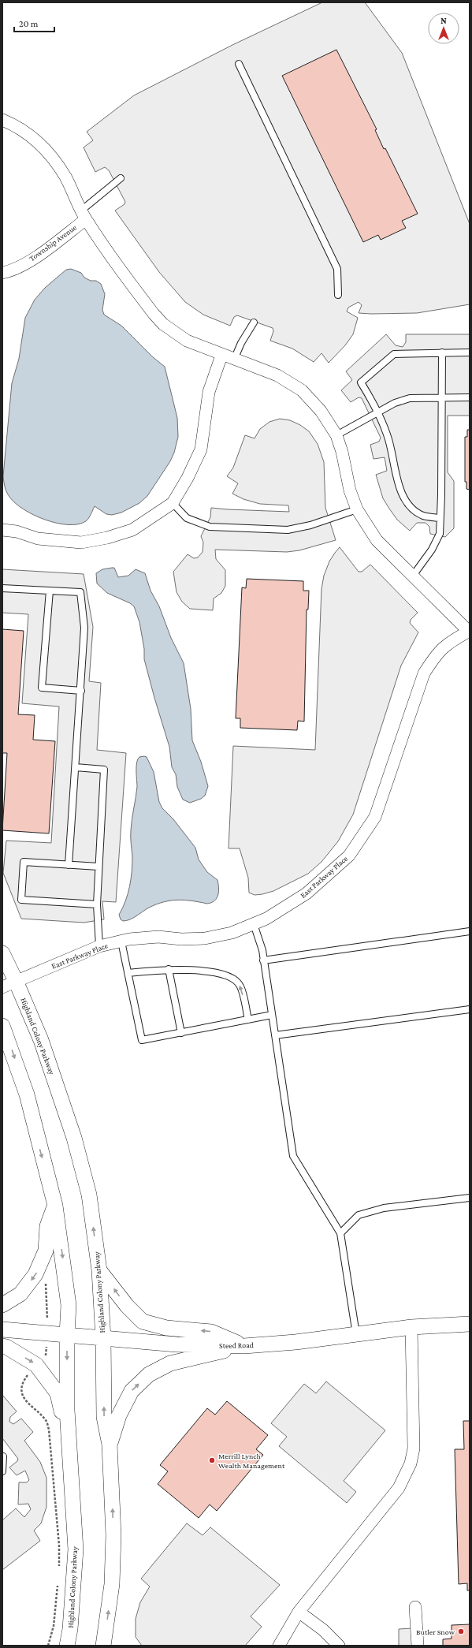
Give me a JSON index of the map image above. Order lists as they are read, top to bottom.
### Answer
{
  "streets": {
    "street": [
      "Township Avenue",
      "East Parkway Place",
      "Highland Colony Parkway",
      "Steed Road"
    ]
  },
  "crossings": [
    ["East Parkway Place", "Highland Colony Parkway"],
    ["Highland Colony Parkway", "Steed Road"]
  ],
  "places": ["Merrill Lynch Wealth Management", "Butler Snow"],
  "scale_bar": "20 m",
  "north": "top"
}
